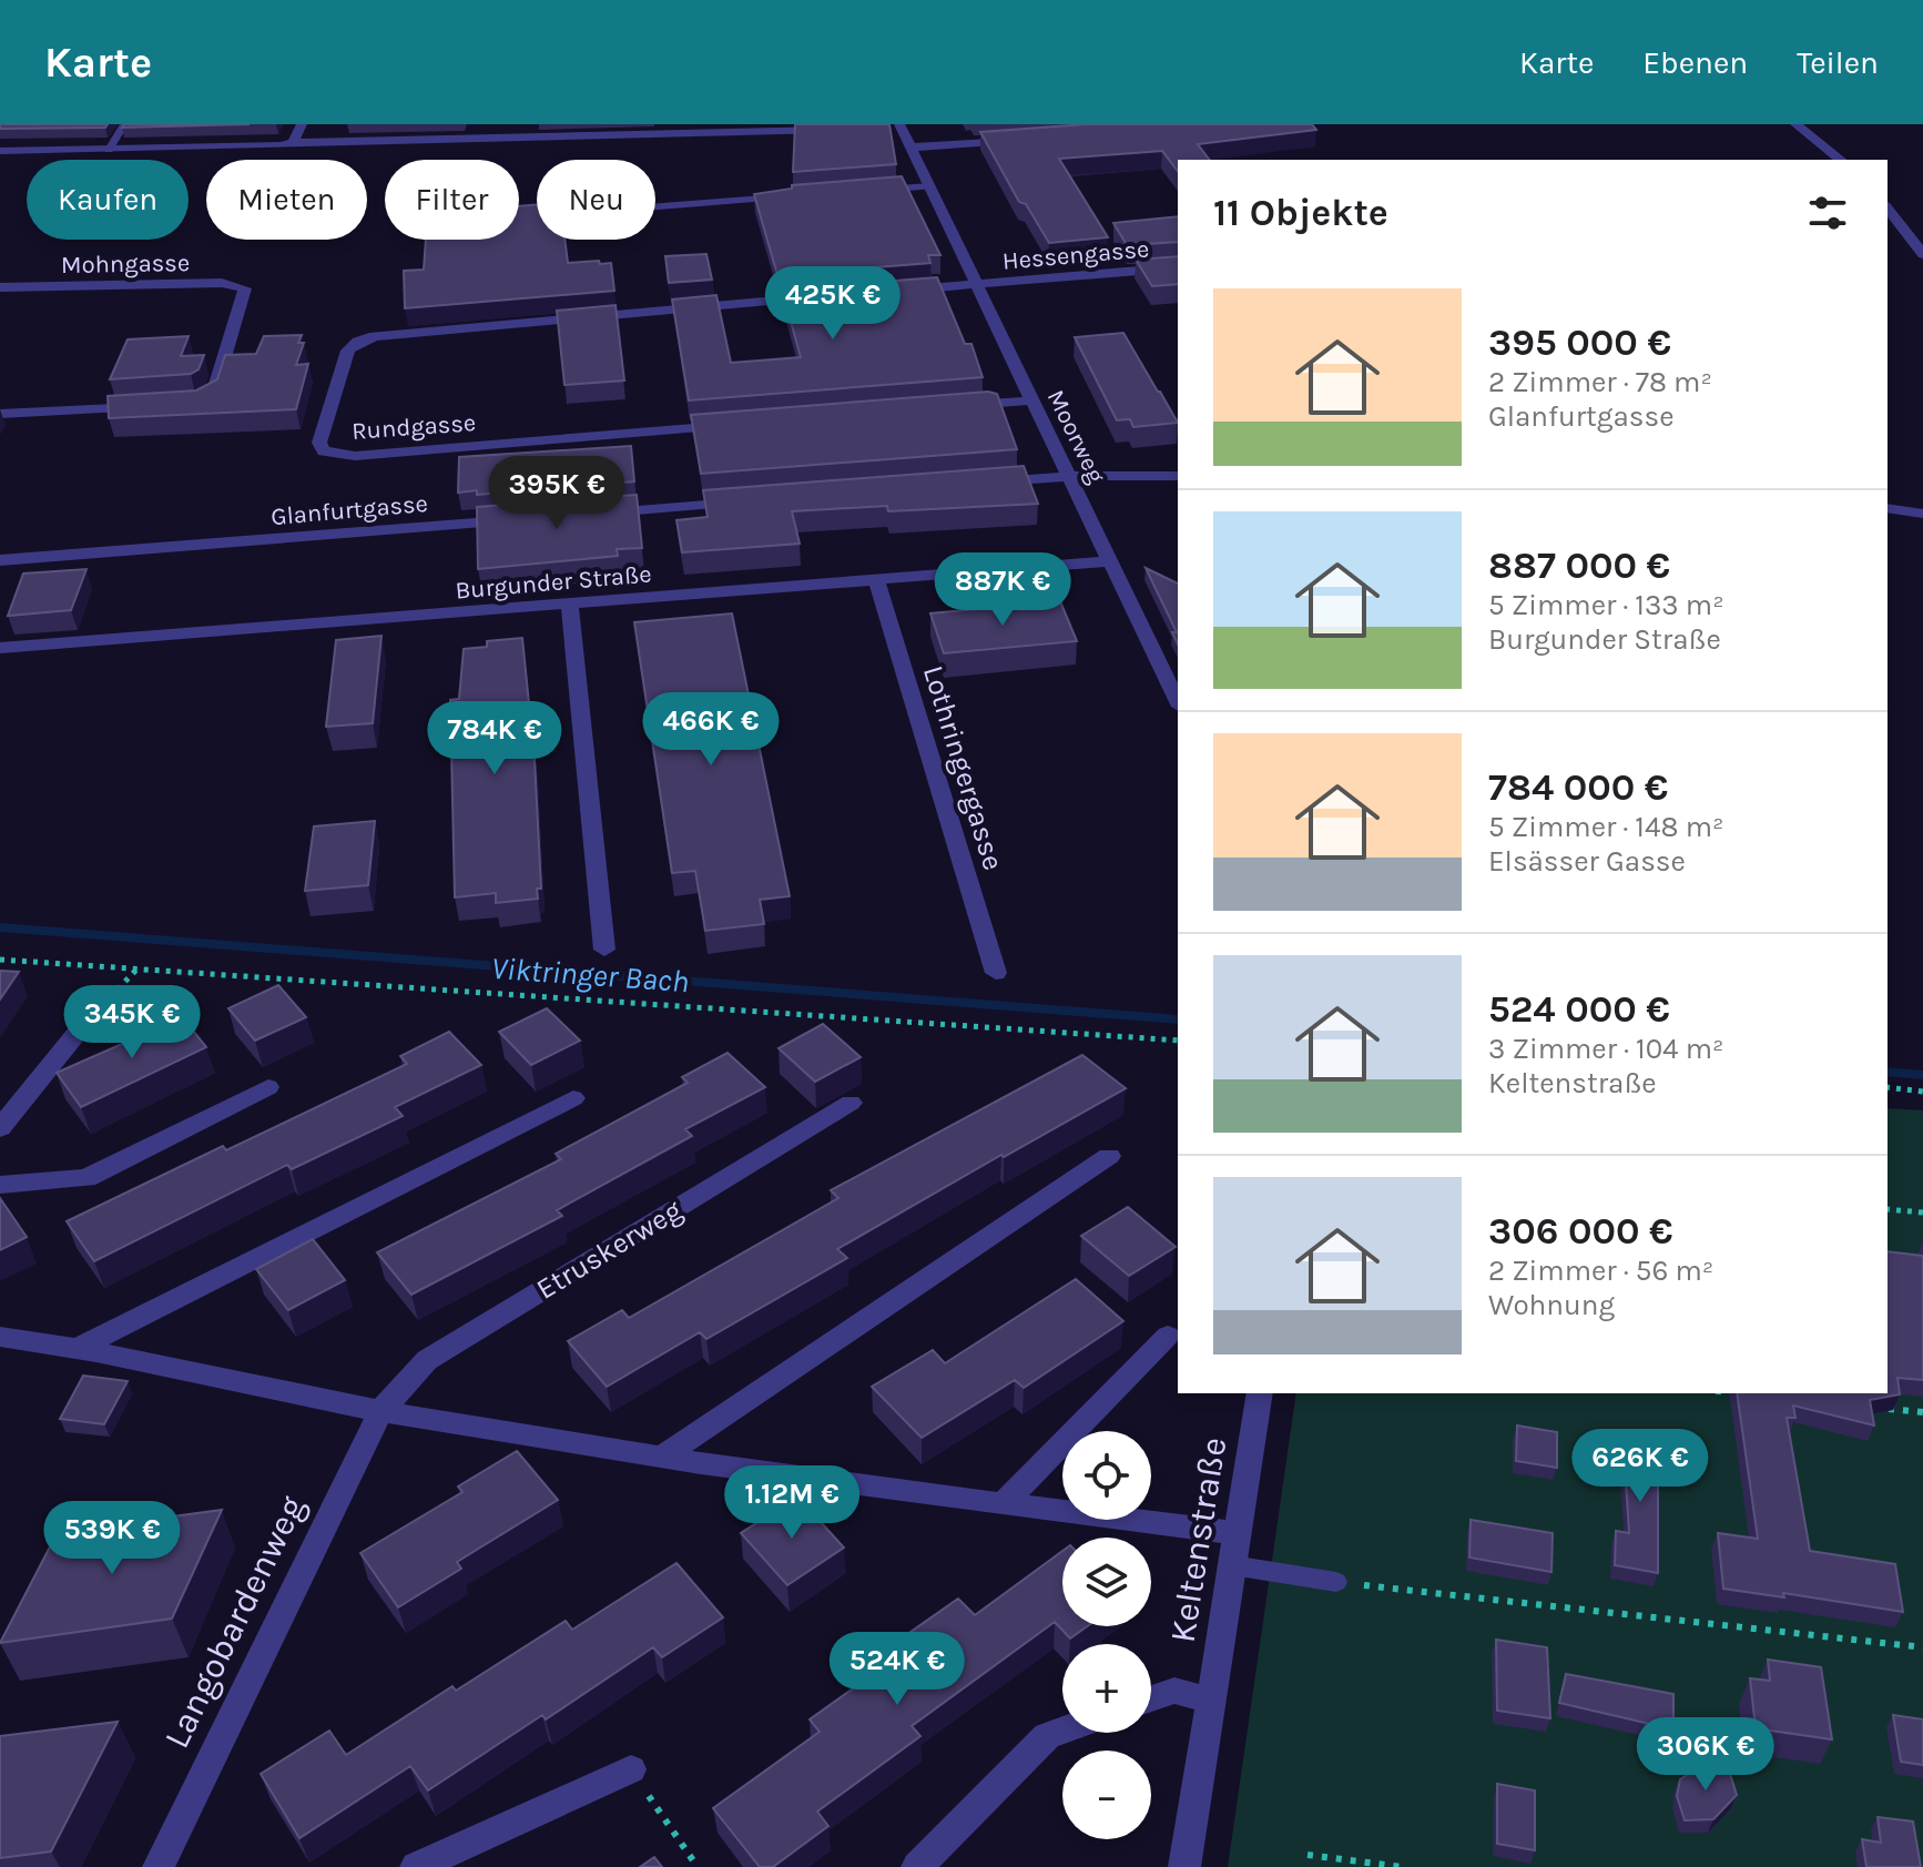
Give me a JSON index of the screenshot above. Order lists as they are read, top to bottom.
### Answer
{
  "streets": {
    "street": [
      "Hessengasse",
      "Mohngasse",
      "Rundgasse",
      "Moorweg",
      "Glanfurtgasse",
      "Burgunder Straße",
      "Lothringergasse",
      "Etruskerweg",
      "Keltenstraße",
      "Langobardenweg"
    ]
  },
  "crossings": [
    ["Hessengasse", "Moorweg"],
    ["Moorweg", "Burgunder Straße"],
    ["Burgunder Straße", "Lothringergasse"],
    ["Etruskerweg", "Langobardenweg"]
  ],
  "water": ["Viktringer Bach"],
  "page": {
    "header": "Karte",
    "nav": ["Karte", "Ebenen", "Teilen"],
    "chip": [
      "Kaufen",
      "Mieten",
      "Filter",
      "Neu"
    ],
    "heading": "11 Objekte",
    "price": [
      "425K €",
      "395K €",
      "887K €",
      "466K €",
      "784K €",
      "345K €",
      "626K €",
      "1.12M €",
      "539K €",
      "524K €",
      "306K €"
    ],
    "list": [
      {
        "name": "395 000 €",
        "note": "2 Zimmer · 78 m² · Glanfurtgasse"
      },
      {
        "name": "887 000 €",
        "note": "5 Zimmer · 133 m² · Burgunder Straße"
      },
      {
        "name": "784 000 €",
        "note": "5 Zimmer · 148 m² · Elsässer Gasse"
      },
      {
        "name": "524 000 €",
        "note": "3 Zimmer · 104 m² · Keltenstraße"
      },
      {
        "name": "306 000 €",
        "note": "2 Zimmer · 56 m² · Wohnung"
      }
    ],
    "map_buttons": ["+", "−"]
  }
}
